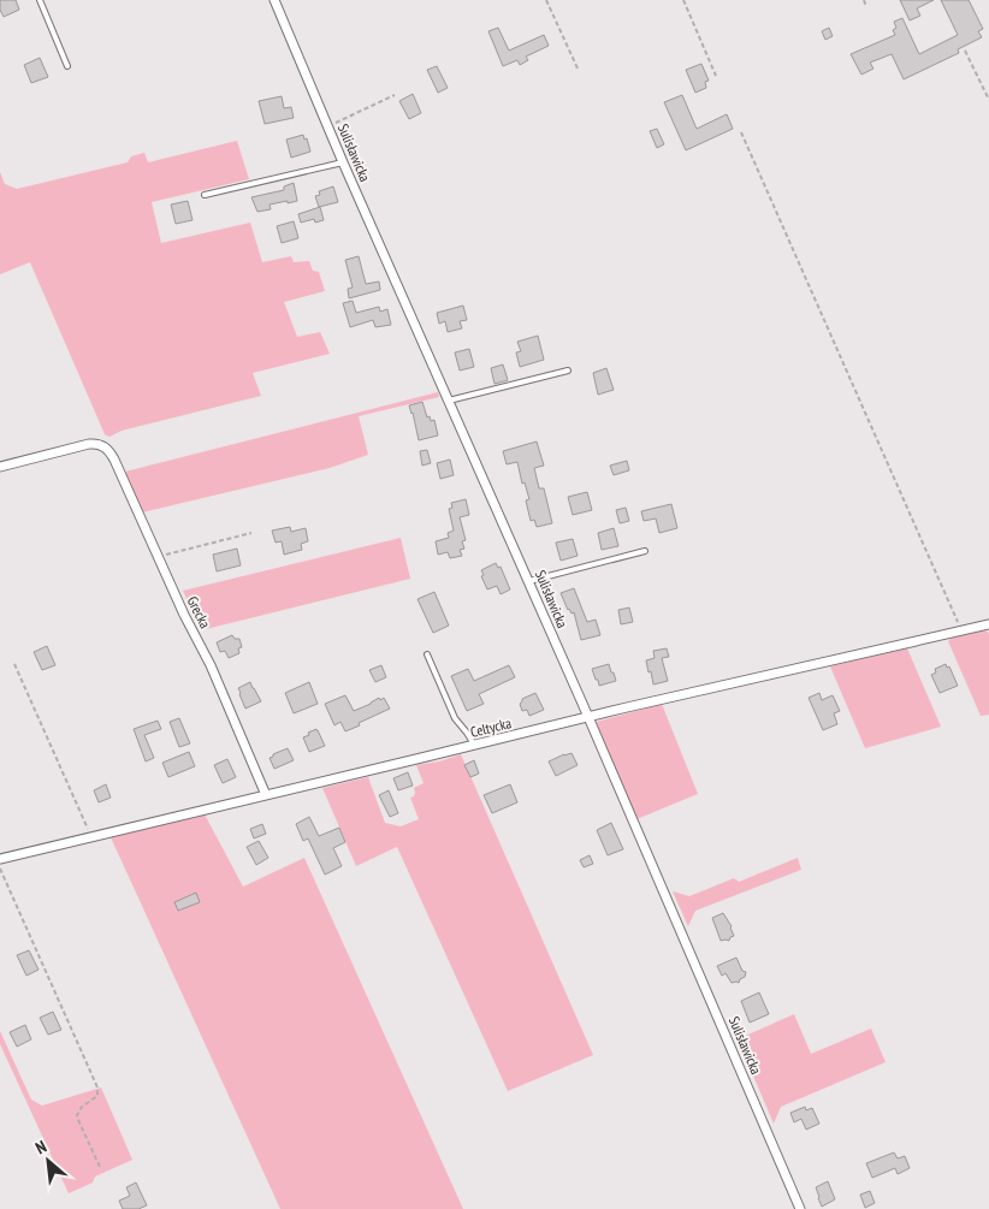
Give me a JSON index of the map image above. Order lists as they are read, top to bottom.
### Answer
{
  "streets": {
    "street": ["Sulisławicka", "Grecka", "Celtycka"]
  },
  "crossings": [
    ["Sulisławicka", "Celtycka"],
    ["Grecka", "Celtycka"]
  ],
  "north": "top left"
}
